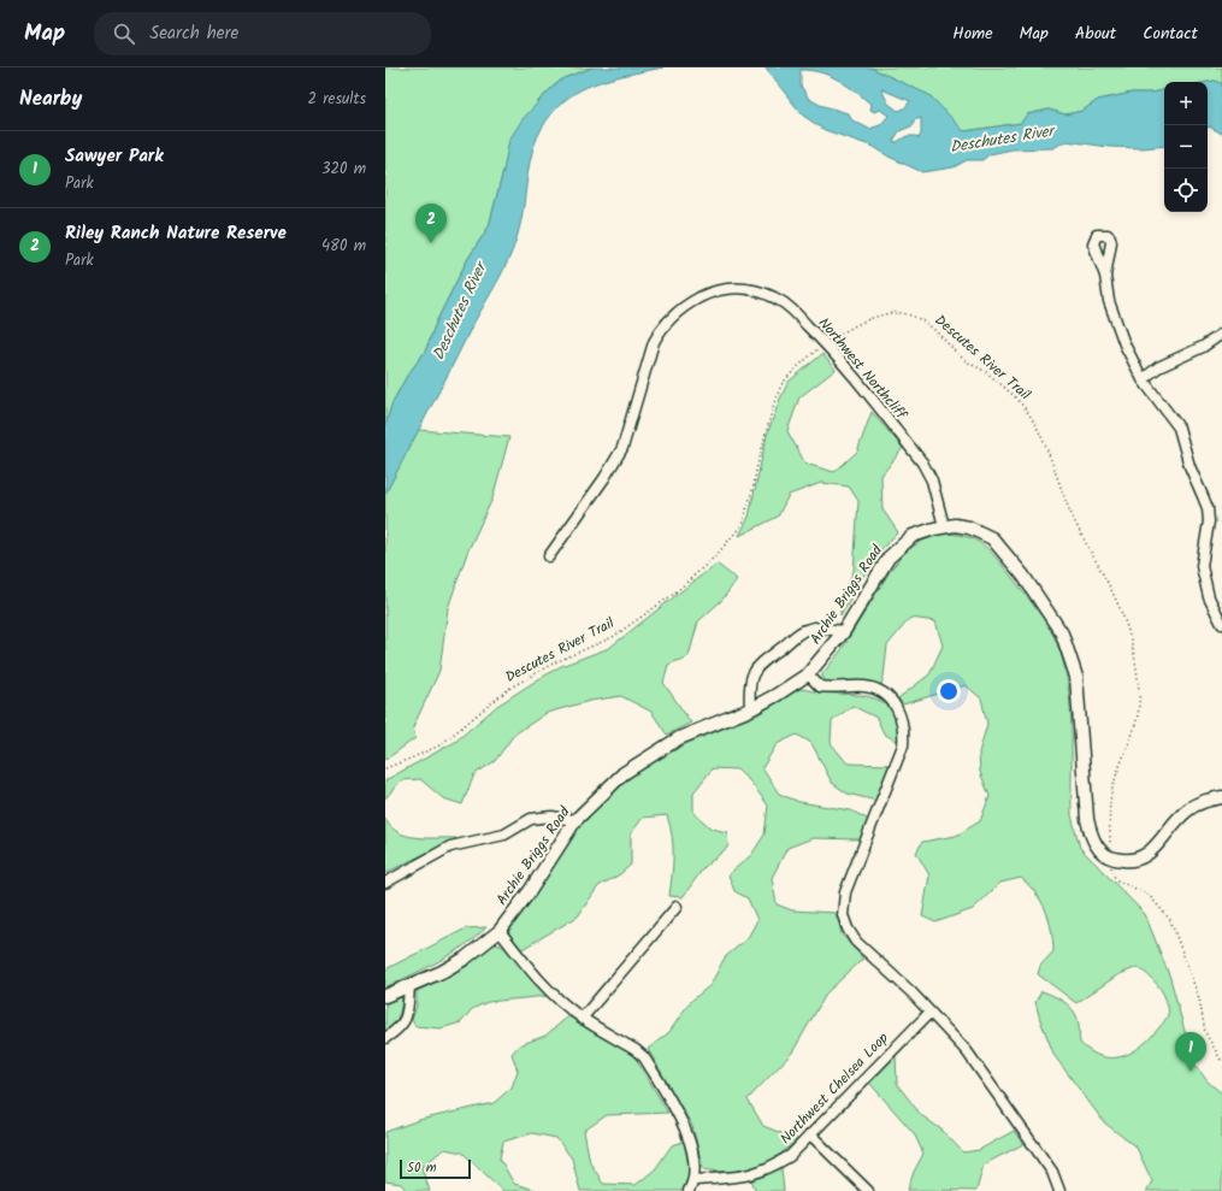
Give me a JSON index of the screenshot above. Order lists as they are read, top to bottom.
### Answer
{
  "streets": {
    "street": ["Northwest Northcliff", "Archie Briggs Road", "Northwest Chelsea Loop"],
    "path": ["Descutes River Trail"]
  },
  "crossings": [
    ["Descutes River Trail", "Northwest Northcliff"],
    ["Descutes River Trail", "Archie Briggs Road"],
    ["Northwest Northcliff", "Archie Briggs Road"]
  ],
  "water": ["Deschutes River"],
  "scale_bar": "50 m",
  "page": {
    "header": "Map",
    "search": "Search here",
    "nav": [
      "Home",
      "Map",
      "About",
      "Contact"
    ],
    "heading": ["Nearby", "2 results"],
    "map_buttons": ["+", "−"],
    "list": [
      {
        "mark": "1",
        "name": "Sawyer Park",
        "note": "Park",
        "value": "320 m"
      },
      {
        "mark": "2",
        "name": "Riley Ranch Nature Reserve",
        "note": "Park",
        "value": "480 m"
      }
    ],
    "pins": ["2", "1"],
    "scale": "50 m"
  }
}
